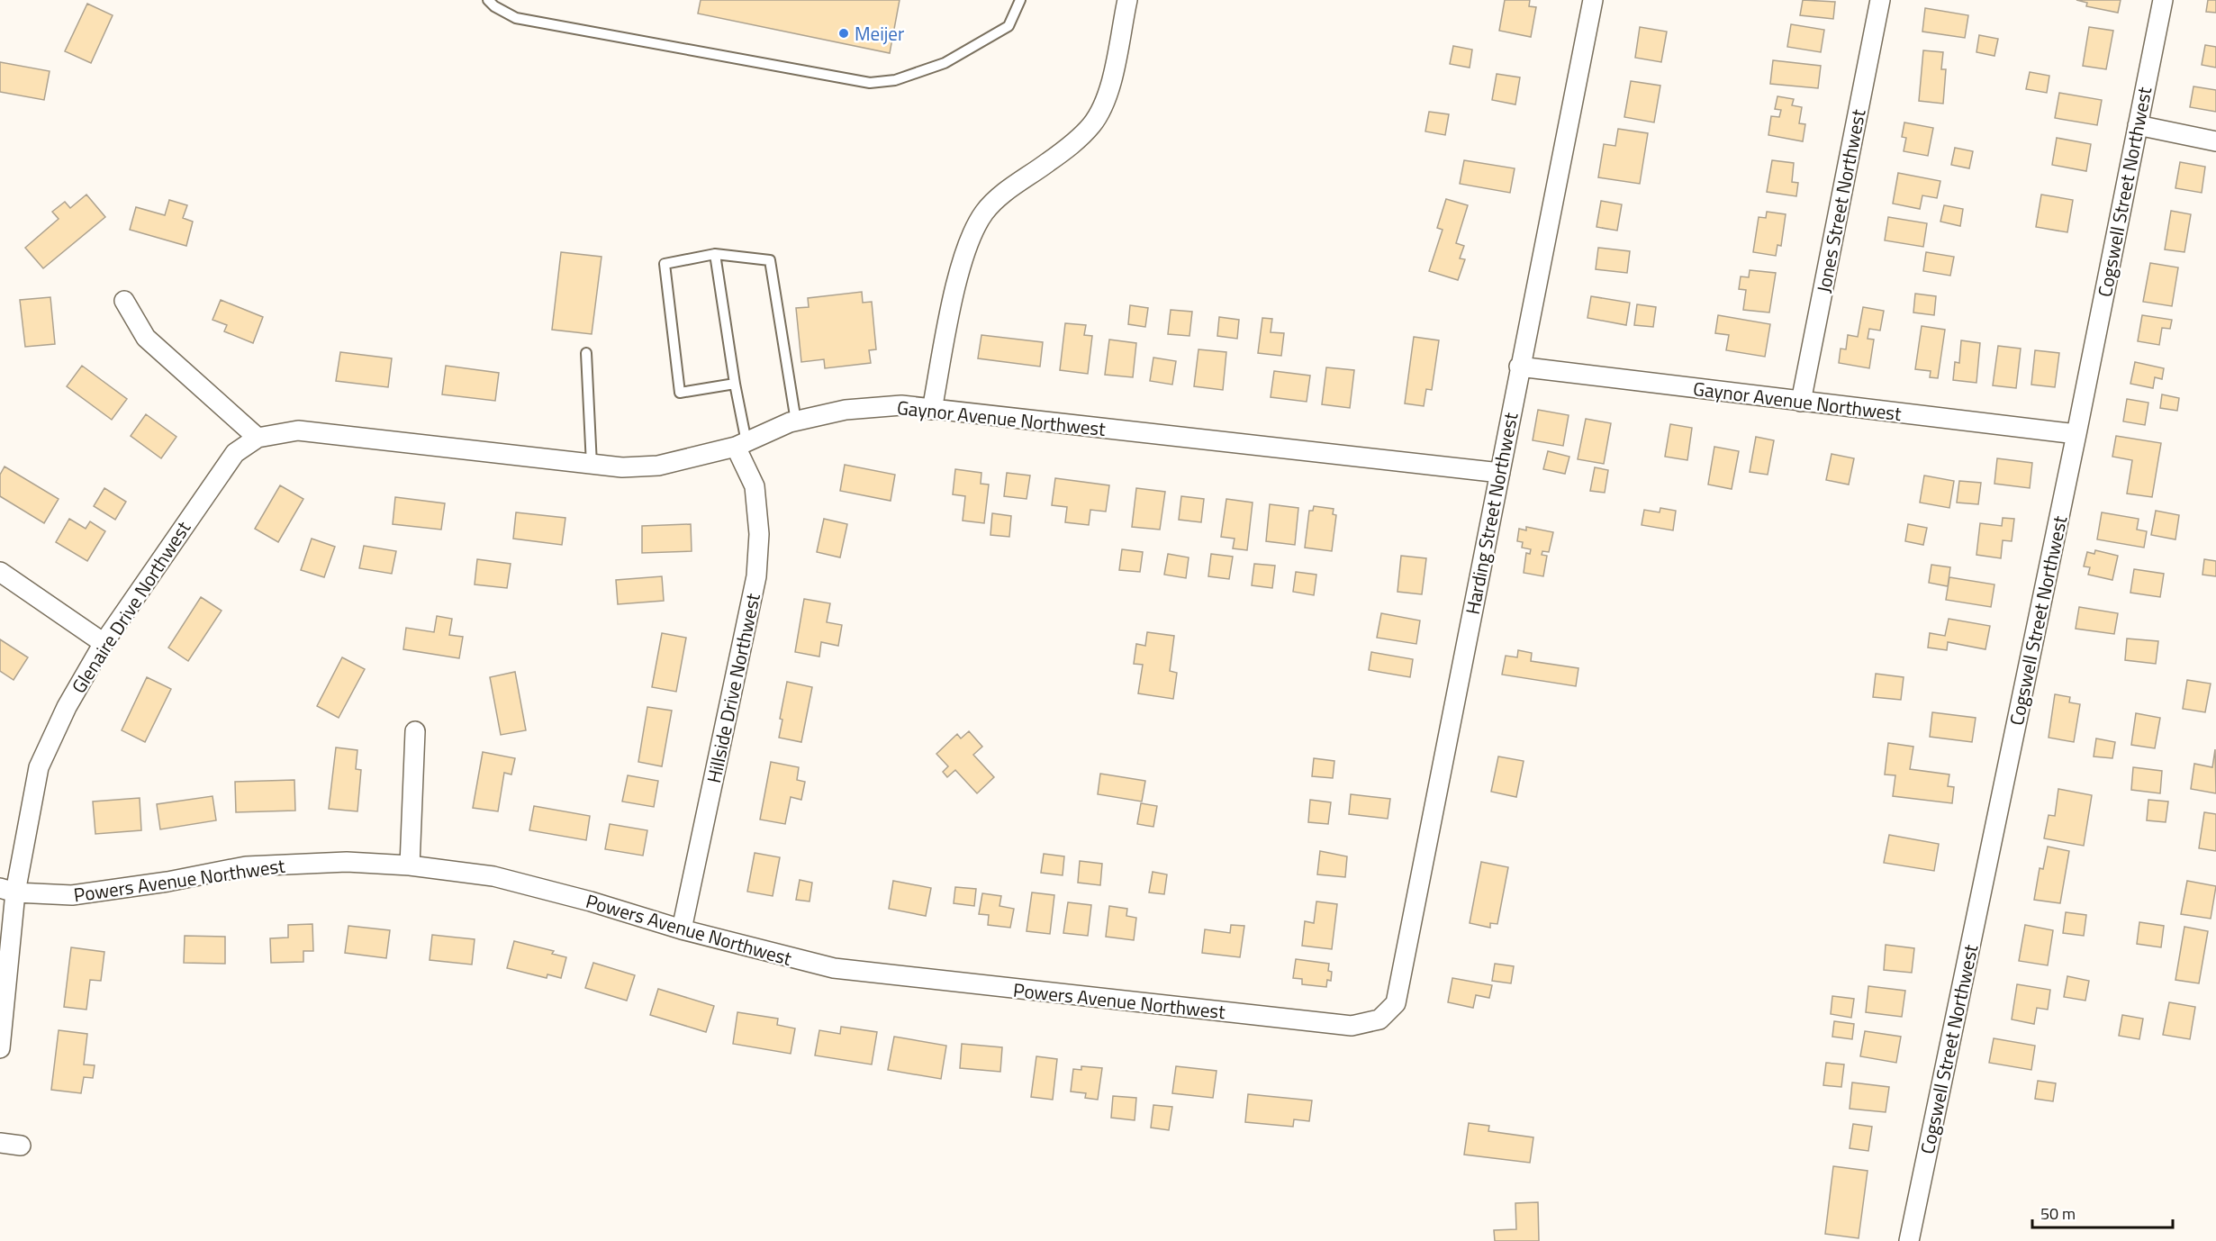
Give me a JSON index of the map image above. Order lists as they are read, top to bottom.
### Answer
{
  "streets": {
    "street": [
      "Cogswell Street Northwest",
      "Jones Street Northwest",
      "Gaynor Avenue Northwest",
      "Harding Street Northwest",
      "Glenaire Drive Northwest",
      "Hillside Drive Northwest",
      "Powers Avenue Northwest"
    ]
  },
  "crossings": [
    ["Cogswell Street Northwest", "Gaynor Avenue Northwest"],
    ["Jones Street Northwest", "Gaynor Avenue Northwest"],
    ["Gaynor Avenue Northwest", "Harding Street Northwest"],
    ["Gaynor Avenue Northwest", "Glenaire Drive Northwest"],
    ["Gaynor Avenue Northwest", "Hillside Drive Northwest"],
    ["Harding Street Northwest", "Powers Avenue Northwest"],
    ["Glenaire Drive Northwest", "Powers Avenue Northwest"],
    ["Hillside Drive Northwest", "Powers Avenue Northwest"]
  ],
  "places": ["Meijer"],
  "scale_bar": "50 m"
}
